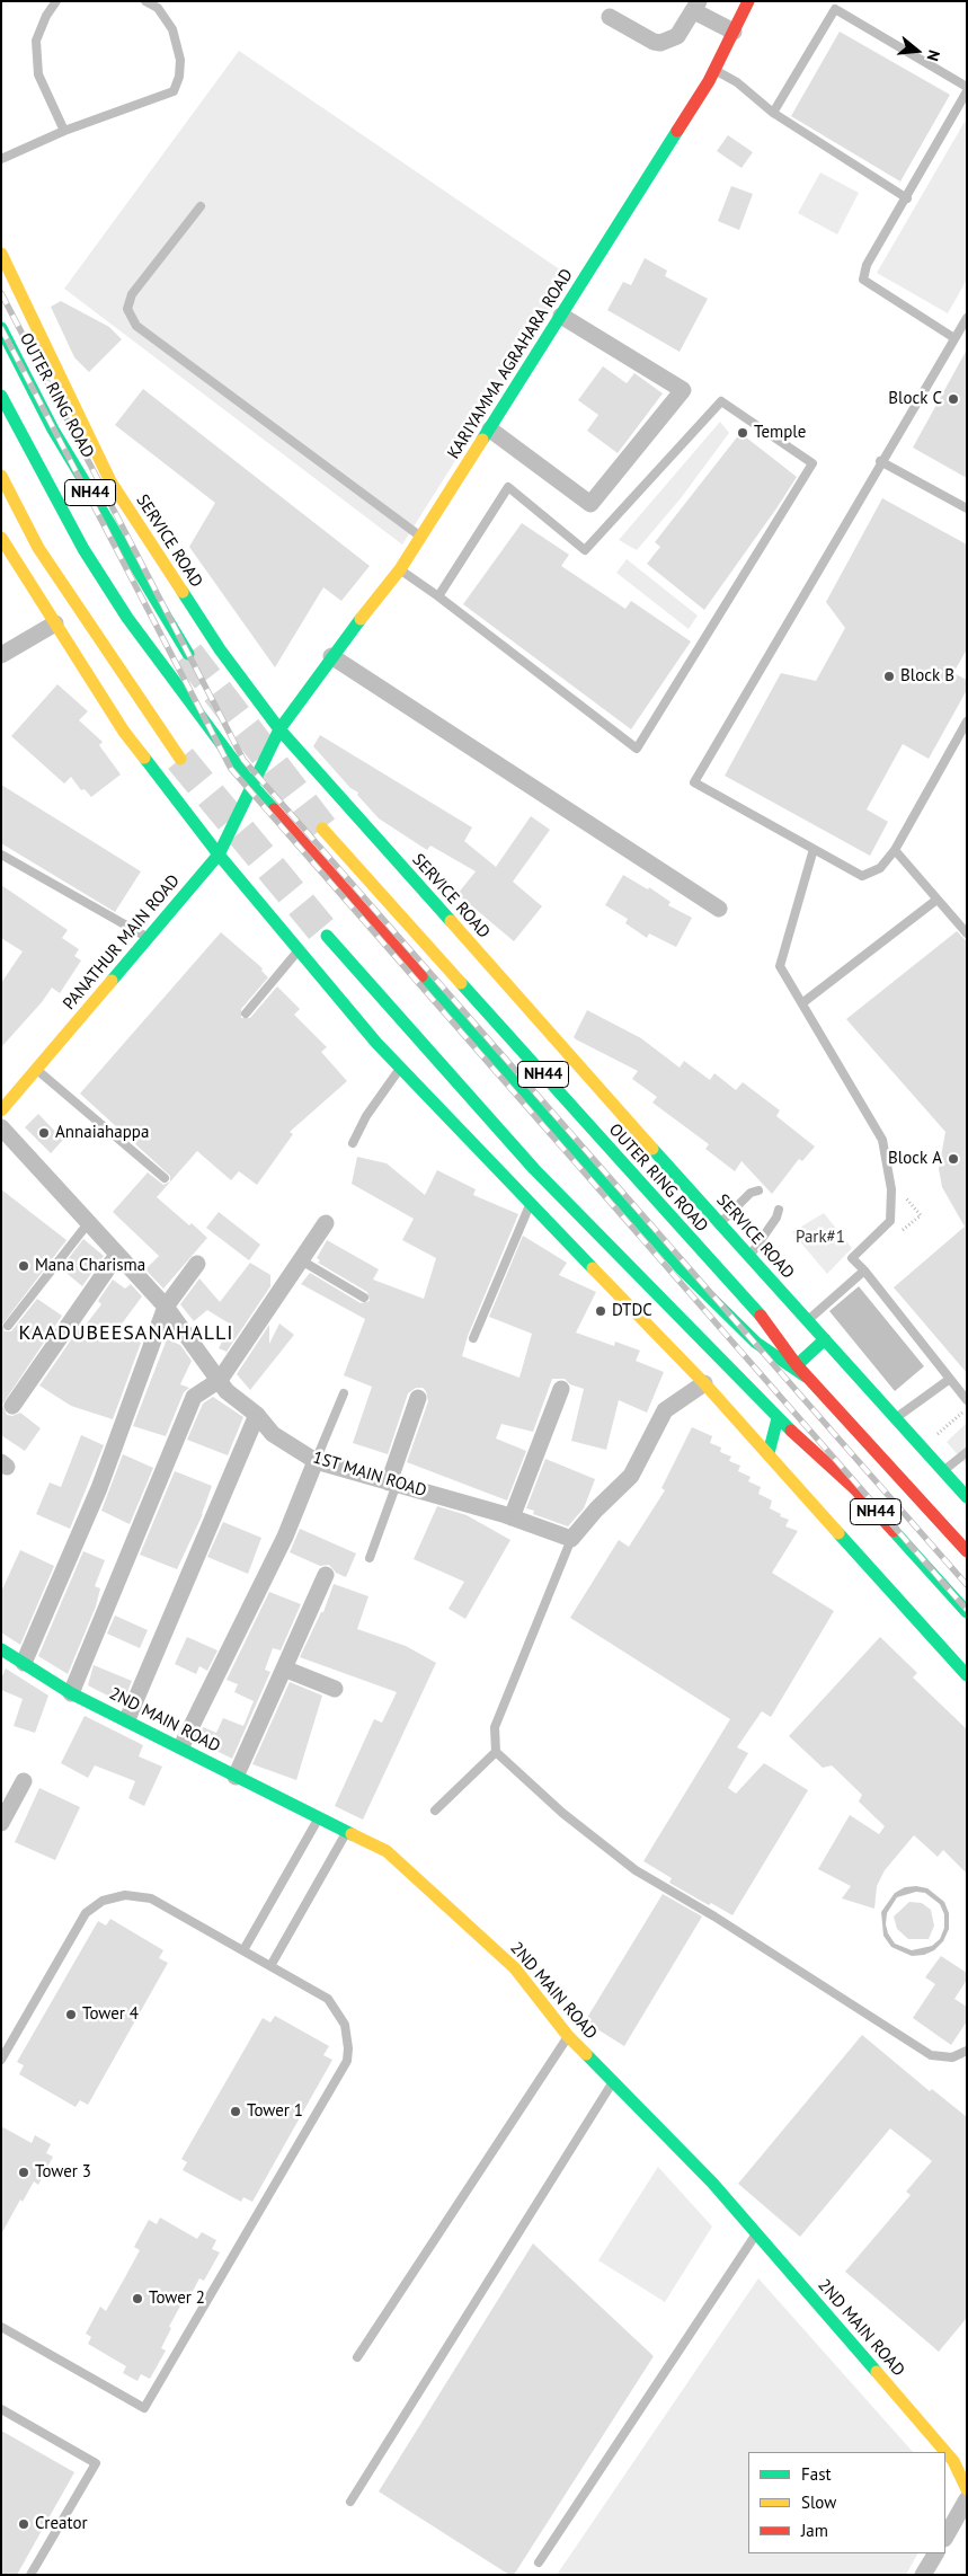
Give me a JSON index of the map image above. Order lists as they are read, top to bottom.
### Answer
{
  "streets": {
    "main road": [
      "KARIYAMMA AGRAHARA ROAD",
      "OUTER RING ROAD",
      "NH44",
      "SERVICE ROAD",
      "PANATHUR MAIN ROAD",
      "2ND MAIN ROAD"
    ],
    "street": ["1ST MAIN ROAD"]
  },
  "crossings": [
    ["KARIYAMMA AGRAHARA ROAD", "SERVICE ROAD"],
    ["KARIYAMMA AGRAHARA ROAD", "PANATHUR MAIN ROAD"]
  ],
  "districts": ["KAADUBEESANAHALLI"],
  "parks": ["Park#1"],
  "places": [
    "Block C",
    "Temple",
    "Block B",
    "Annaiahappa",
    "Block A",
    "Mana Charisma",
    "DTDC",
    "Tower 4",
    "Tower 1",
    "Tower 3",
    "Tower 2",
    "Creator"
  ],
  "legend": ["Fast", "Slow", "Jam"],
  "north": "right"
}
